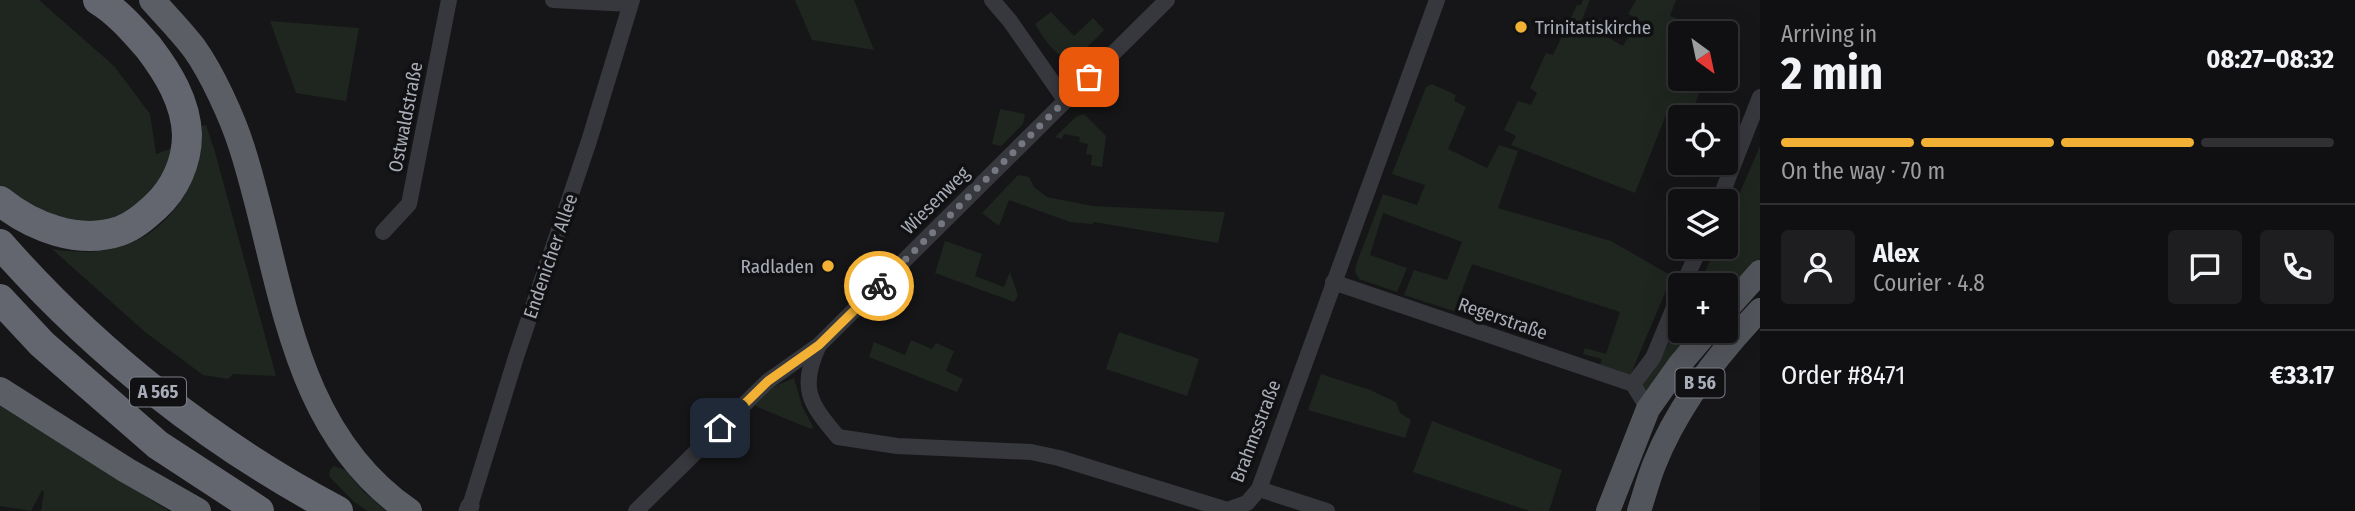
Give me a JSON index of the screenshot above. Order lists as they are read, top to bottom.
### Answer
{
  "streets": {
    "highway": ["A 565"],
    "main road": ["B 56"],
    "street": [
      "Ostwaldstraße",
      "Wiesenweg",
      "Endenicher Allee",
      "Regerstraße",
      "Brahmsstraße"
    ]
  },
  "crossings": [
    ["Wiesenweg", "Brahmsstraße"],
    ["Regerstraße", "Brahmsstraße"]
  ],
  "places": ["Trinitatiskirche", "Radladen"],
  "north": "bottom right",
  "page": {
    "heading": ["2 min", "Arriving in", "08:27–08:32"],
    "panel": [
      "Alex",
      "Courier · 4.8",
      "Order #8471",
      "€33.17"
    ],
    "map_buttons": "+",
    "bar": "On the way · 70 m"
  }
}
